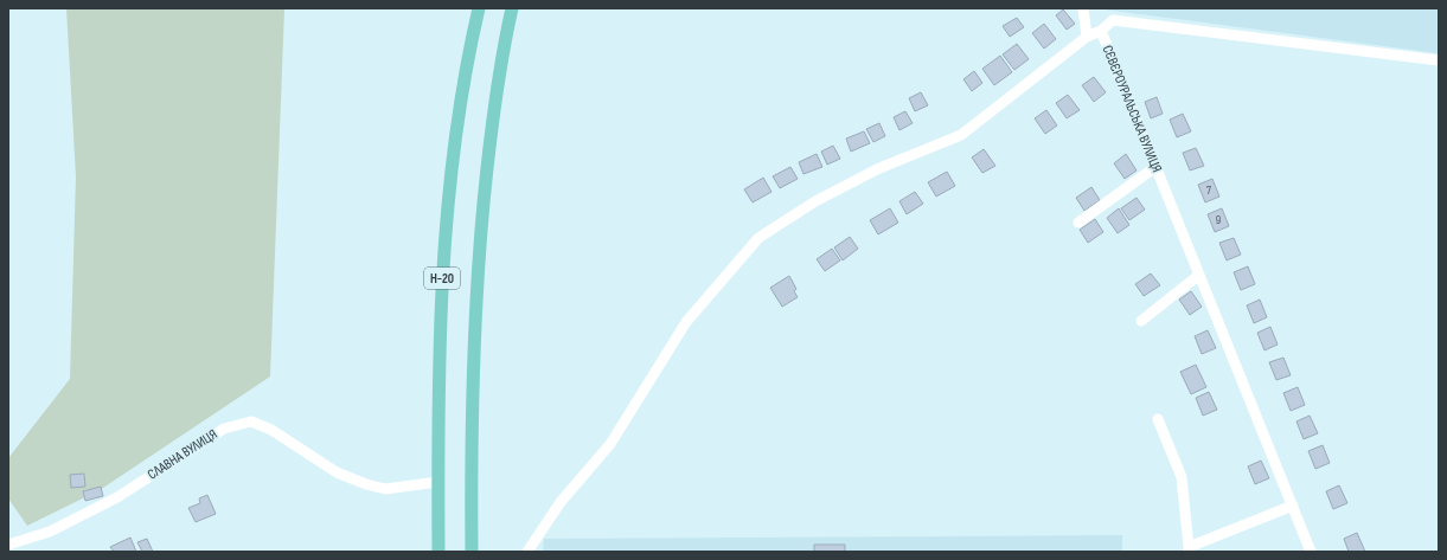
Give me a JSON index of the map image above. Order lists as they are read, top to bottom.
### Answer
{
  "streets": {
    "main road": ["Н-20"],
    "street": ["СЄВЄРОУРАЛЬСЬКА ВУЛИЦЯ", "СЛАВНА ВУЛИЦЯ"]
  },
  "crossings": [
    ["Н-20", "СЛАВНА ВУЛИЦЯ"]
  ],
  "house_numbers": ["7", "9"]
}
